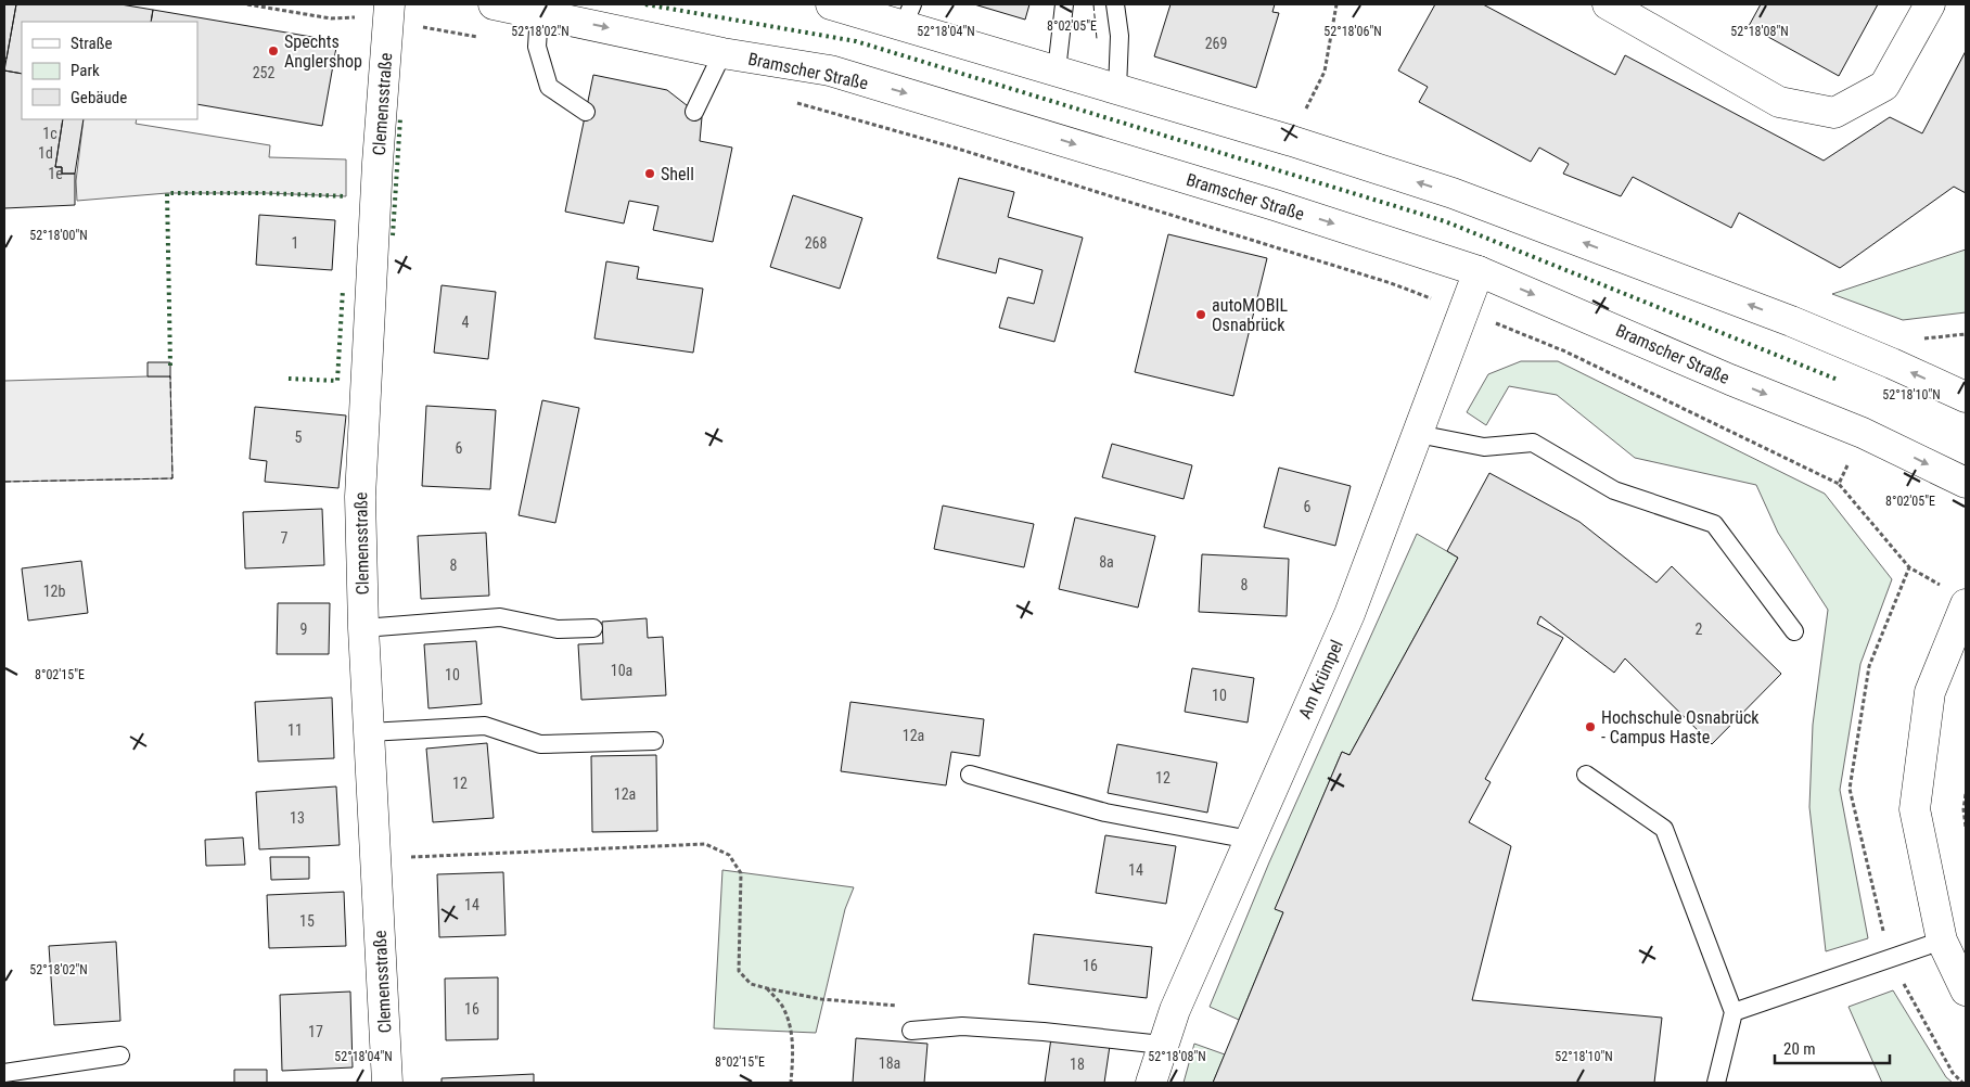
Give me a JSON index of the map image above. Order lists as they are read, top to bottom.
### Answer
{
  "streets": {
    "street": ["Bramscher Straße", "Clemensstraße", "Am Krümpel"]
  },
  "crossings": [
    ["Bramscher Straße", "Am Krümpel"]
  ],
  "places": [
    "Spechts Anglershop",
    "Shell",
    "autoMOBIL Osnabrück",
    "Hochschule Osnabrück - Campus Haste"
  ],
  "house_numbers": [
    "269",
    "252",
    "1c",
    "1d",
    "1e",
    "1",
    "268",
    "4",
    "5",
    "6",
    "6",
    "7",
    "8a",
    "8",
    "8",
    "12b",
    "9",
    "2",
    "10a",
    "10",
    "10",
    "11",
    "12a",
    "12",
    "12",
    "12a",
    "13",
    "14",
    "14",
    "15",
    "16",
    "16",
    "17",
    "18a",
    "18"
  ],
  "legend": ["Straße", "Park", "Gebäude"],
  "scale_bar": "20 m",
  "coordinates": [
    "8°02'05\"E",
    "52°18'02\"N",
    "52°18'04\"N",
    "52°18'06\"N",
    "52°18'08\"N",
    "52°18'00\"N",
    "52°18'10\"N",
    "8°02'15\"E"
  ]
}
